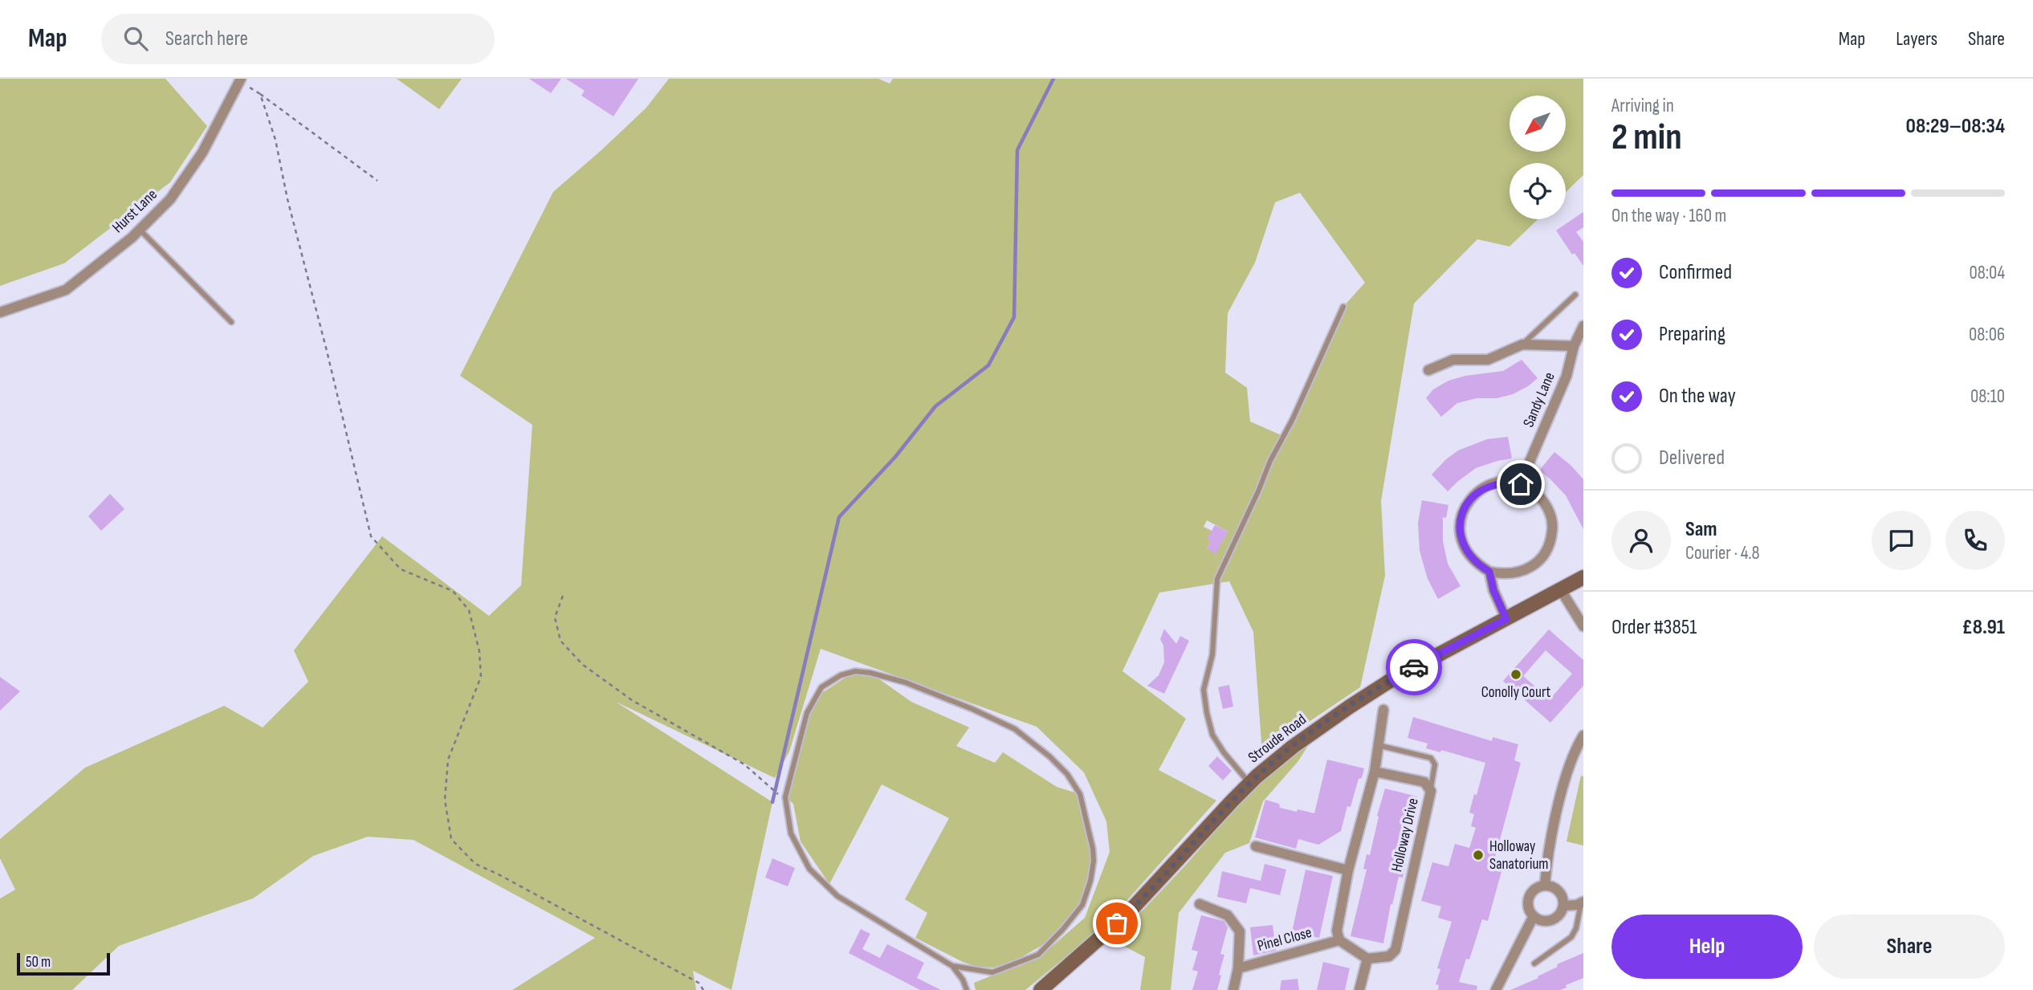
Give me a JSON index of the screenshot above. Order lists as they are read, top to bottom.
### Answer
{
  "streets": {
    "street": [
      "Hurst Lane",
      "Sandy Lane",
      "Stroude Road",
      "Holloway Drive",
      "Pinel Close"
    ]
  },
  "places": ["Conolly Court", "Holloway Sanatorium"],
  "scale_bar": "50 m",
  "north": "bottom left",
  "page": {
    "header": "Map",
    "search": "Search here",
    "nav": ["Map", "Layers", "Share"],
    "heading": ["2 min", "Arriving in", "08:29–08:34"],
    "panel": [
      "Sam",
      "Courier · 4.8",
      "Order #3851",
      "£8.91"
    ],
    "bar": "On the way · 160 m",
    "list": [
      ["Confirmed", "08:04"],
      ["Preparing", "08:06"],
      ["On the way", "08:10"],
      "Delivered"
    ],
    "buttons": ["Help", "Share"],
    "scale": "50 m"
  }
}
